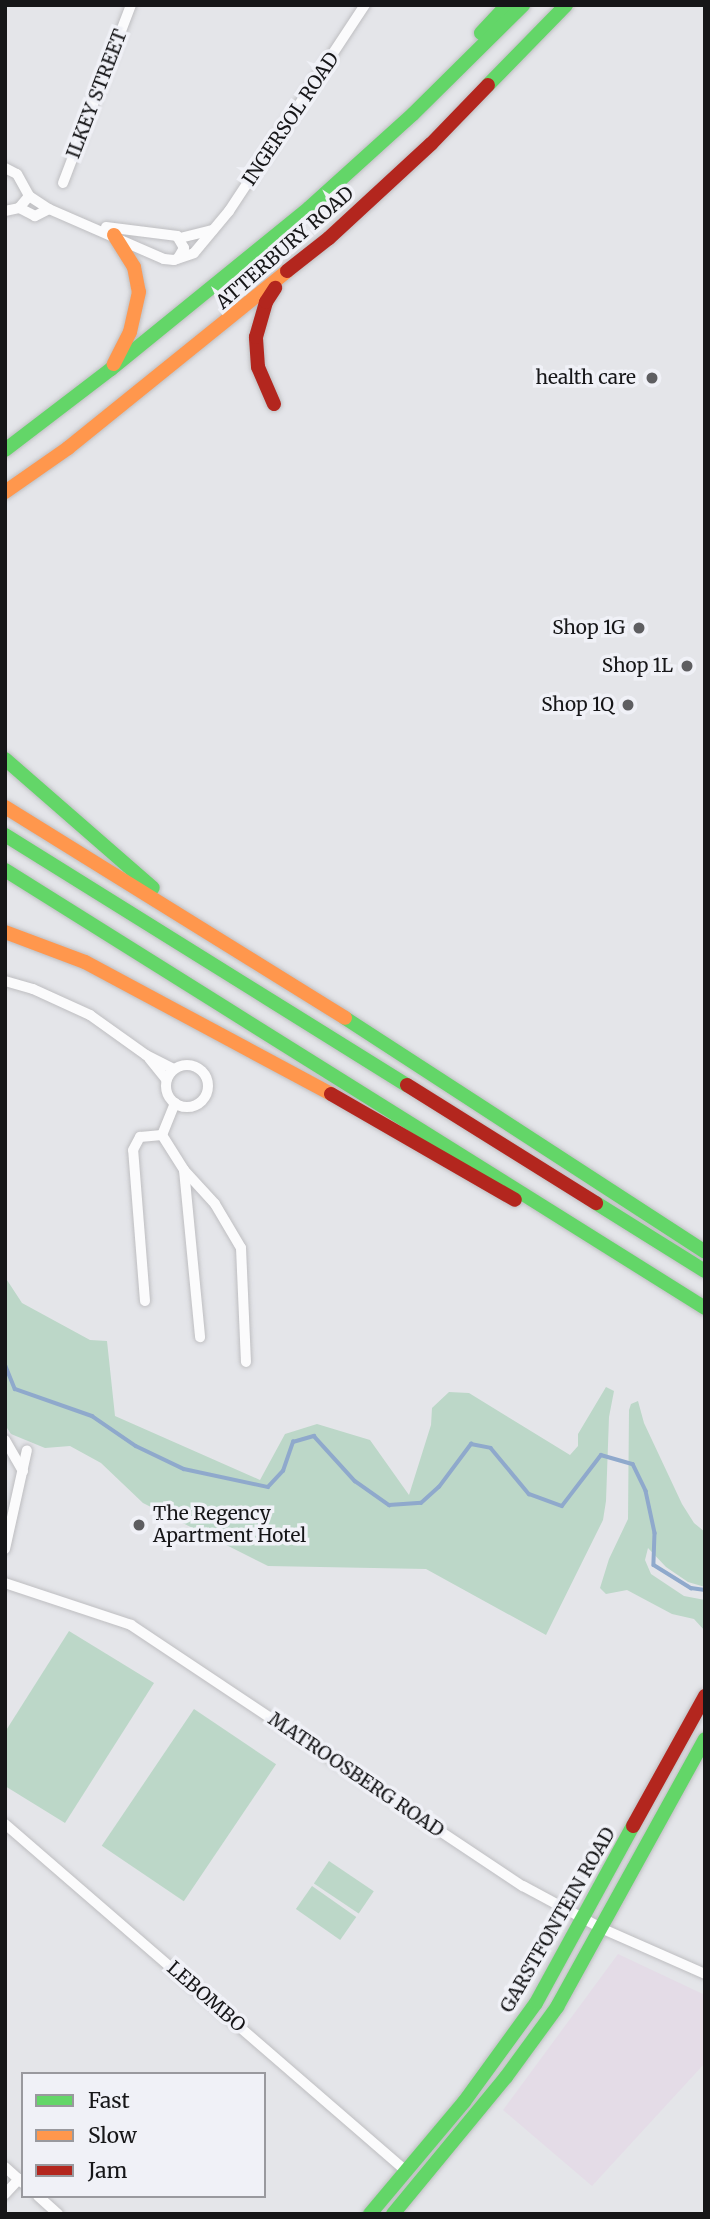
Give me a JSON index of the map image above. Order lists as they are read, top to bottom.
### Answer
{
  "streets": {
    "main road": ["ATTERBURY ROAD", "GARSTFONTEIN ROAD"],
    "street": [
      "ILKEY STREET",
      "INGERSOL ROAD",
      "MATROOSBERG ROAD",
      "LEBOMBO"
    ]
  },
  "crossings": [
    ["MATROOSBERG ROAD", "GARSTFONTEIN ROAD"],
    ["GARSTFONTEIN ROAD", "LEBOMBO"]
  ],
  "places": [
    "health care",
    "Shop 1G",
    "Shop 1L",
    "Shop 1Q",
    "The Regency Apartment Hotel"
  ],
  "legend": ["Fast", "Slow", "Jam"]
}
